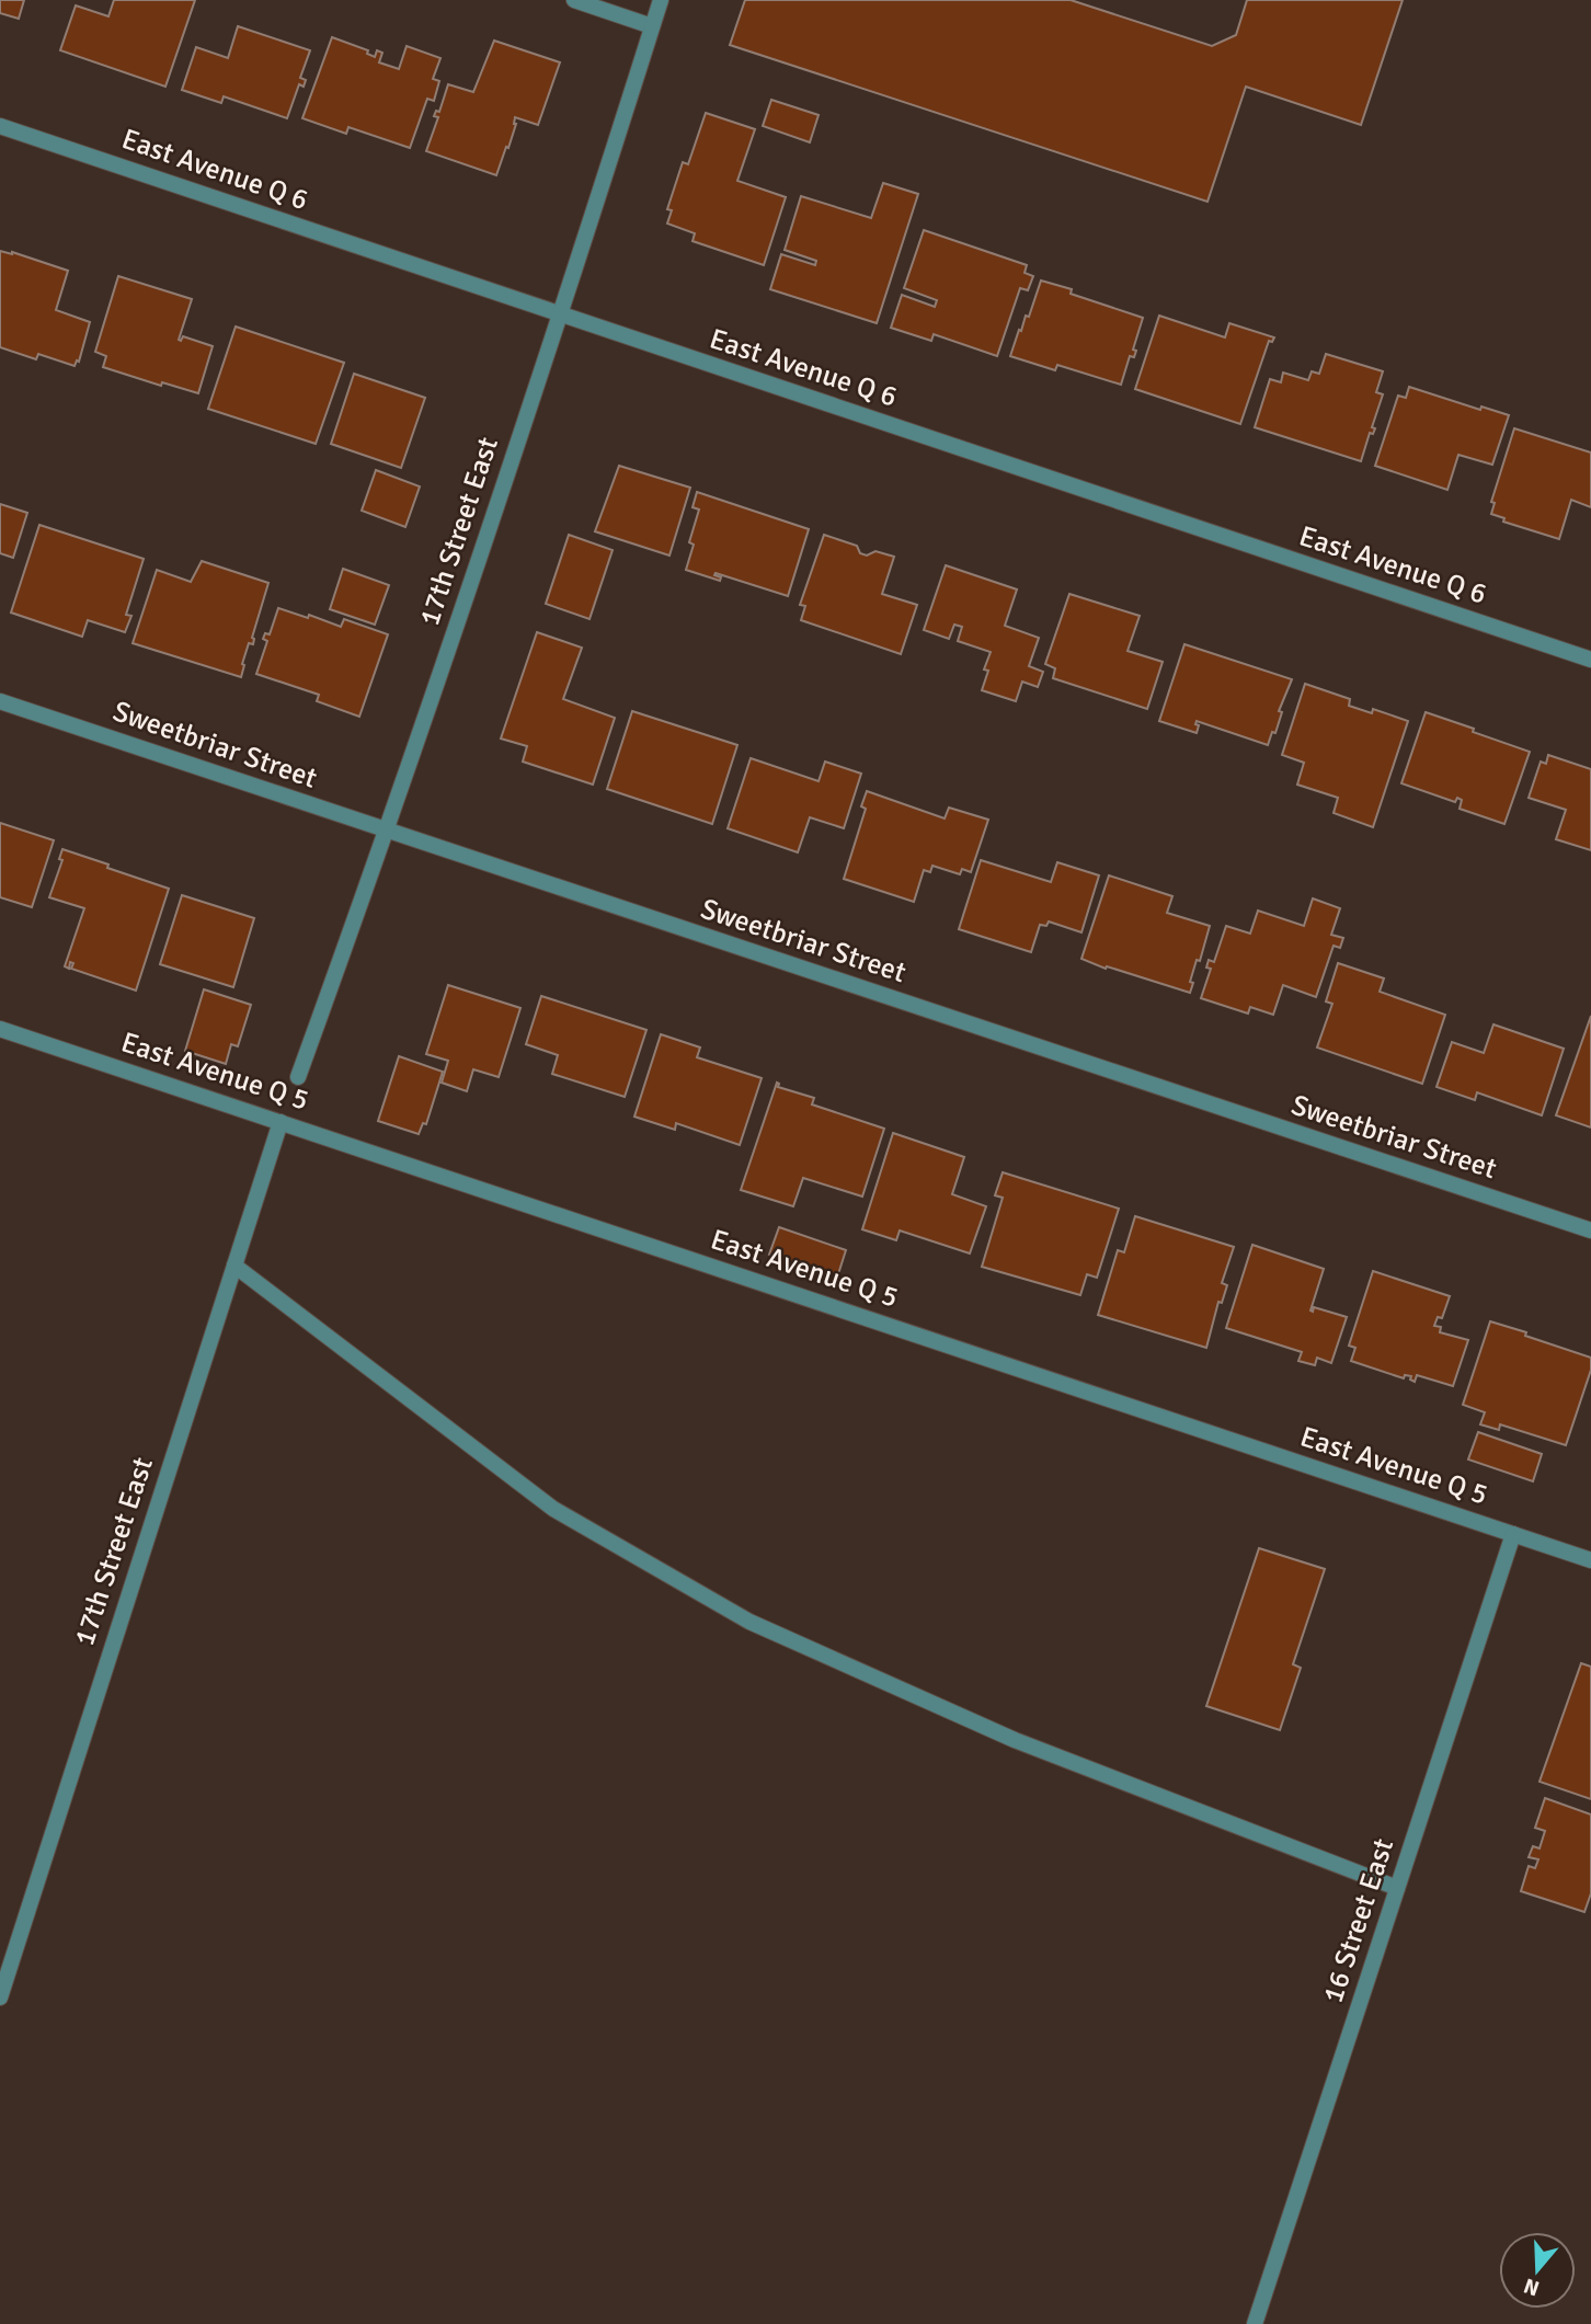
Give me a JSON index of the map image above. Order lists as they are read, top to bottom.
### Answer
{
  "streets": {
    "street": [
      "East Avenue Q 6",
      "17th Street East",
      "Sweetbriar Street",
      "East Avenue Q 5",
      "16 Street East"
    ]
  },
  "crossings": [
    ["East Avenue Q 6", "17th Street East"],
    ["17th Street East", "Sweetbriar Street"],
    ["17th Street East", "East Avenue Q 5"],
    ["East Avenue Q 5", "16 Street East"]
  ],
  "north": "bottom"
}
